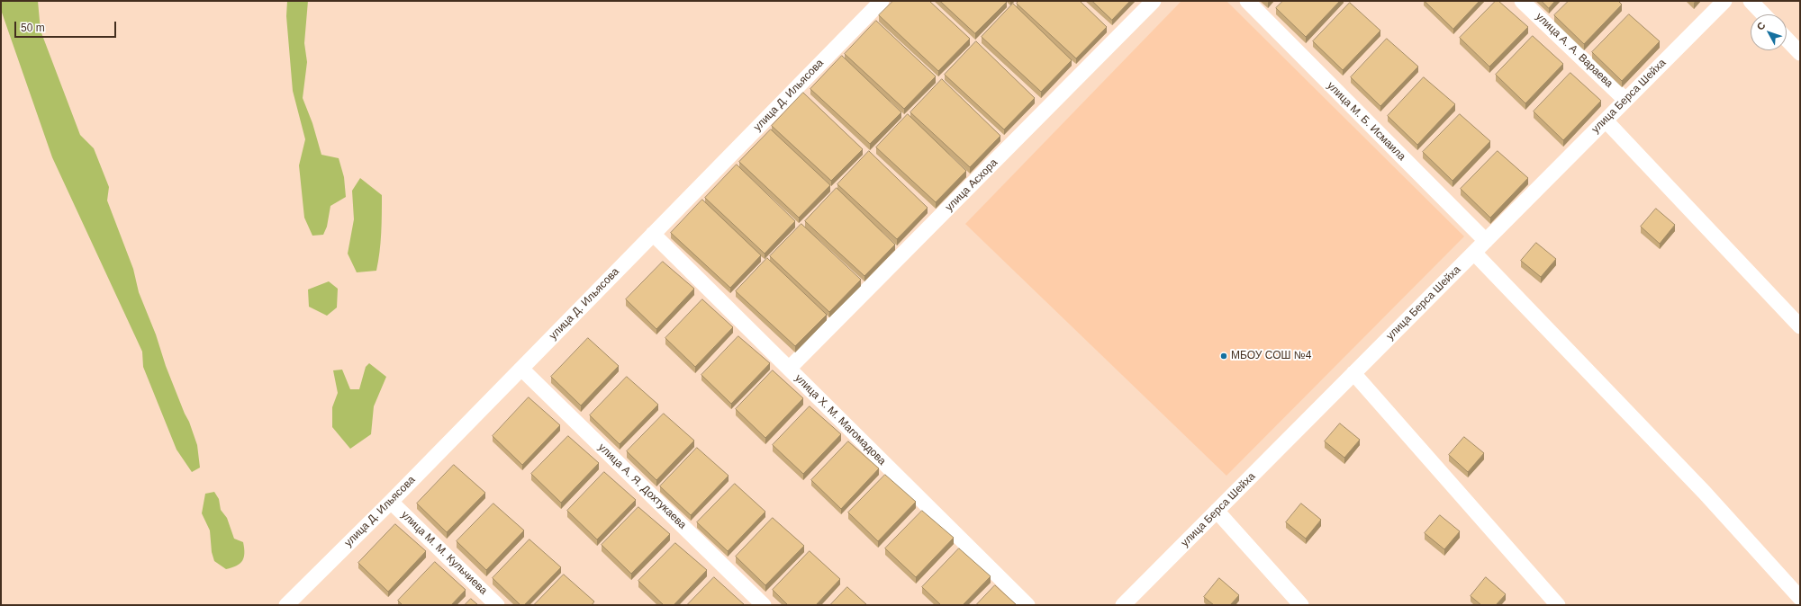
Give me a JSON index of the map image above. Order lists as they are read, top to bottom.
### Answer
{
  "streets": {
    "street": [
      "улица А. А. Вараева",
      "улица Д. Ильясова",
      "улица Берса Шейха",
      "улица М. Б. Исмаила",
      "улица Асхора",
      "улица Х. М. Магомадова",
      "улица А. Я. Дохтукаева",
      "улица М. М. Кульчиева"
    ]
  },
  "crossings": [
    ["улица А. А. Вараева", "улица Берса Шейха"],
    ["улица Д. Ильясова", "улица Х. М. Магомадова"],
    ["улица Д. Ильясова", "улица А. Я. Дохтукаева"],
    ["улица Д. Ильясова", "улица М. М. Кульчиева"],
    ["улица Берса Шейха", "улица М. Б. Исмаила"],
    ["улица Асхора", "улица Х. М. Магомадова"]
  ],
  "places": ["МБОУ СОШ №4"],
  "scale_bar": "50 m",
  "north": "top left"
}
